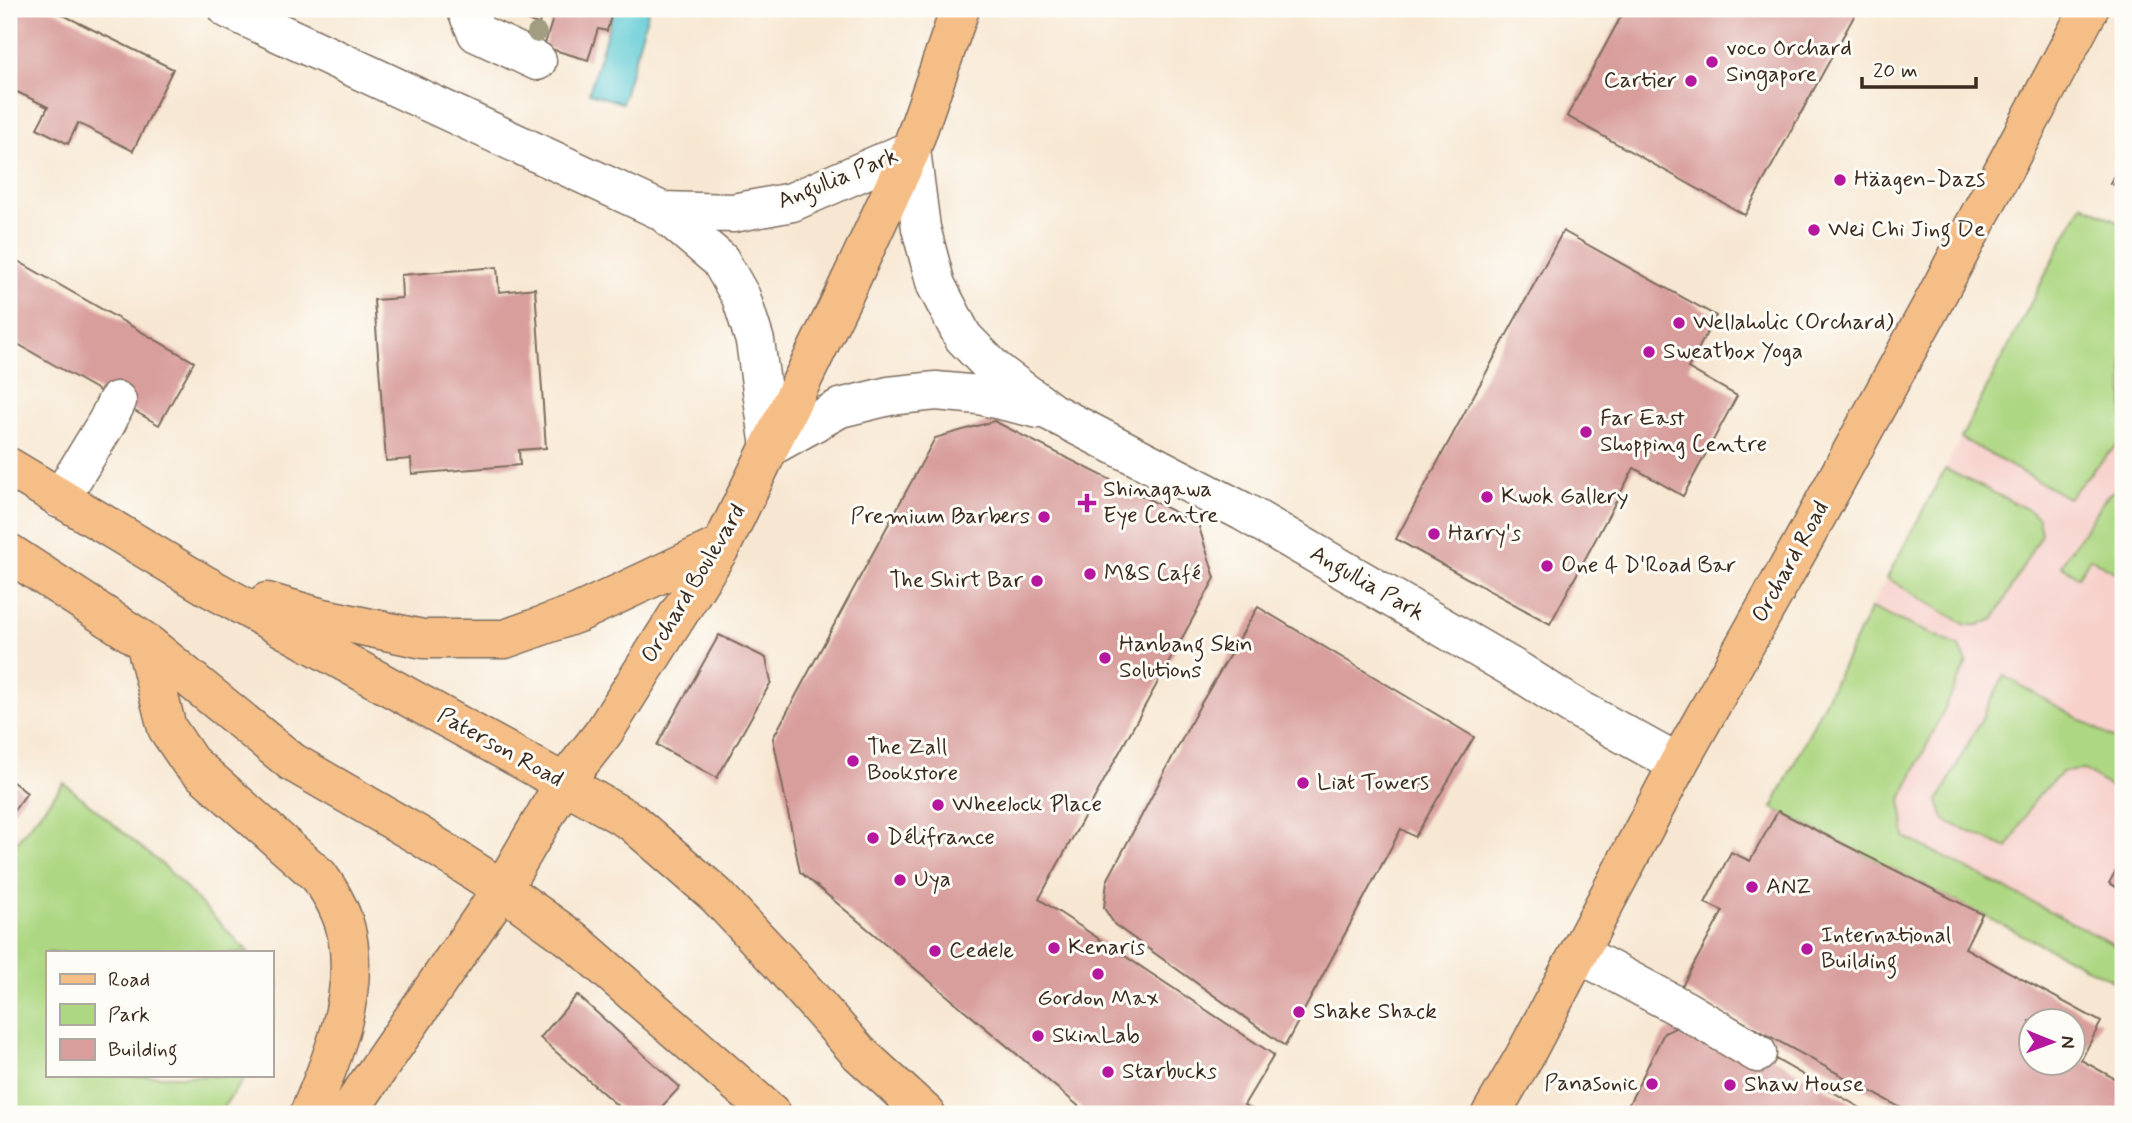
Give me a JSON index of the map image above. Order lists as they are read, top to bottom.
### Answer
{
  "streets": {
    "main road": ["Orchard Road", "Orchard Boulevard", "Paterson Road"],
    "street": ["Angullia Park"]
  },
  "crossings": [
    ["Angullia Park", "Orchard Road"],
    ["Angullia Park", "Orchard Boulevard"],
    ["Orchard Boulevard", "Paterson Road"]
  ],
  "places": {
    "other": [
      "voco Orchard Singapore",
      "Cartier",
      "Häagen-Dazs",
      "Wei Chi Jing De",
      "Wellaholic (Orchard)",
      "Sweatbox Yoga",
      "Far East Shopping Centre",
      "Kwok Gallery",
      "Premium Barbers",
      "Harry's",
      "One 4 D'Road Bar",
      "M&S Café",
      "The Shirt Bar",
      "Hanbang Skin Solutions",
      "The Zall Bookstore",
      "Liat Towers",
      "Wheelock Place",
      "Délifrance",
      "Uya",
      "ANZ",
      "Kenaris",
      "International Building",
      "Cedele",
      "Gordon Max",
      "Shake Shack",
      "SkinLab",
      "Starbucks",
      "Panasonic",
      "Shaw House"
    ],
    "health": ["Shinagawa Eye Centre"]
  },
  "legend": ["Road", "Park", "Building"],
  "scale_bar": "20 m",
  "north": "right"
}
